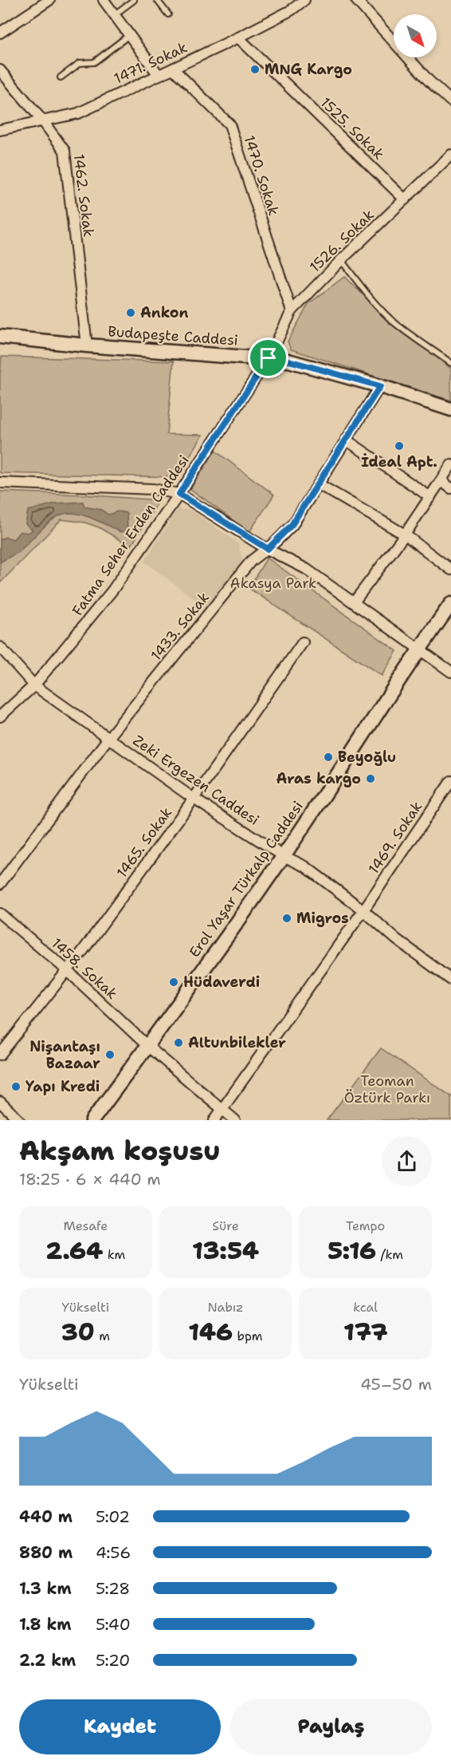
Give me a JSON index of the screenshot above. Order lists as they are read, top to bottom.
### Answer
{
  "streets": {
    "street": [
      "1471. Sokak",
      "1525. Sokak",
      "1470. Sokak",
      "1462. Sokak",
      "1526. Sokak",
      "Budapeşte Caddesi",
      "Fatma Seher Erden Caddesi",
      "1433. Sokak",
      "Zeki Ergezen Caddesi",
      "1469. Sokak",
      "1465. Sokak",
      "Erol Yaşar Türkalp Caddesi",
      "1458. Sokak"
    ]
  },
  "crossings": [
    ["1471. Sokak", "1525. Sokak"],
    ["1471. Sokak", "1470. Sokak"],
    ["1471. Sokak", "1462. Sokak"],
    ["1525. Sokak", "1526. Sokak"],
    ["1470. Sokak", "1526. Sokak"],
    ["1462. Sokak", "Budapeşte Caddesi"],
    ["1526. Sokak", "Budapeşte Caddesi"],
    ["1526. Sokak", "Fatma Seher Erden Caddesi"],
    ["Budapeşte Caddesi", "Fatma Seher Erden Caddesi"],
    ["Budapeşte Caddesi", "1433. Sokak"],
    ["Fatma Seher Erden Caddesi", "Zeki Ergezen Caddesi"],
    ["1433. Sokak", "Zeki Ergezen Caddesi"],
    ["Zeki Ergezen Caddesi", "1469. Sokak"],
    ["Zeki Ergezen Caddesi", "1465. Sokak"],
    ["Zeki Ergezen Caddesi", "Erol Yaşar Türkalp Caddesi"],
    ["1469. Sokak", "1458. Sokak"],
    ["1465. Sokak", "1458. Sokak"],
    ["Erol Yaşar Türkalp Caddesi", "1458. Sokak"]
  ],
  "parks": ["Akasya Park", "Teoman Öztürk Parkı"],
  "places": [
    "MNG Kargo",
    "Ankon",
    "İdeal Apt.",
    "Beyoğlu",
    "Aras kargo",
    "Migros",
    "Hüdaverdi",
    "Altunbilekler",
    "Nişantaşı Bazaar",
    "Yapı Kredi"
  ],
  "north": "bottom right",
  "page": {
    "heading": ["Akşam koşusu", "18:25 · 6 × 440 m"],
    "stats": [
      ["Mesafe", "2.64 km"],
      ["Süre", "13:54"],
      ["Tempo", "5:16 /km"],
      ["Yükselti", "30 m"],
      ["Nabız", "146 bpm"],
      ["kcal", "177"]
    ],
    "chart": ["Yükselti", "45–50 m"],
    "list": [
      {
        "name": "440 m",
        "note": "5:02"
      },
      {
        "name": "880 m",
        "note": "4:56"
      },
      {
        "name": "1.3 km",
        "note": "5:28"
      },
      {
        "name": "1.8 km",
        "note": "5:40"
      },
      {
        "name": "2.2 km",
        "note": "5:20"
      }
    ],
    "buttons": ["Kaydet", "Paylaş"]
  }
}
